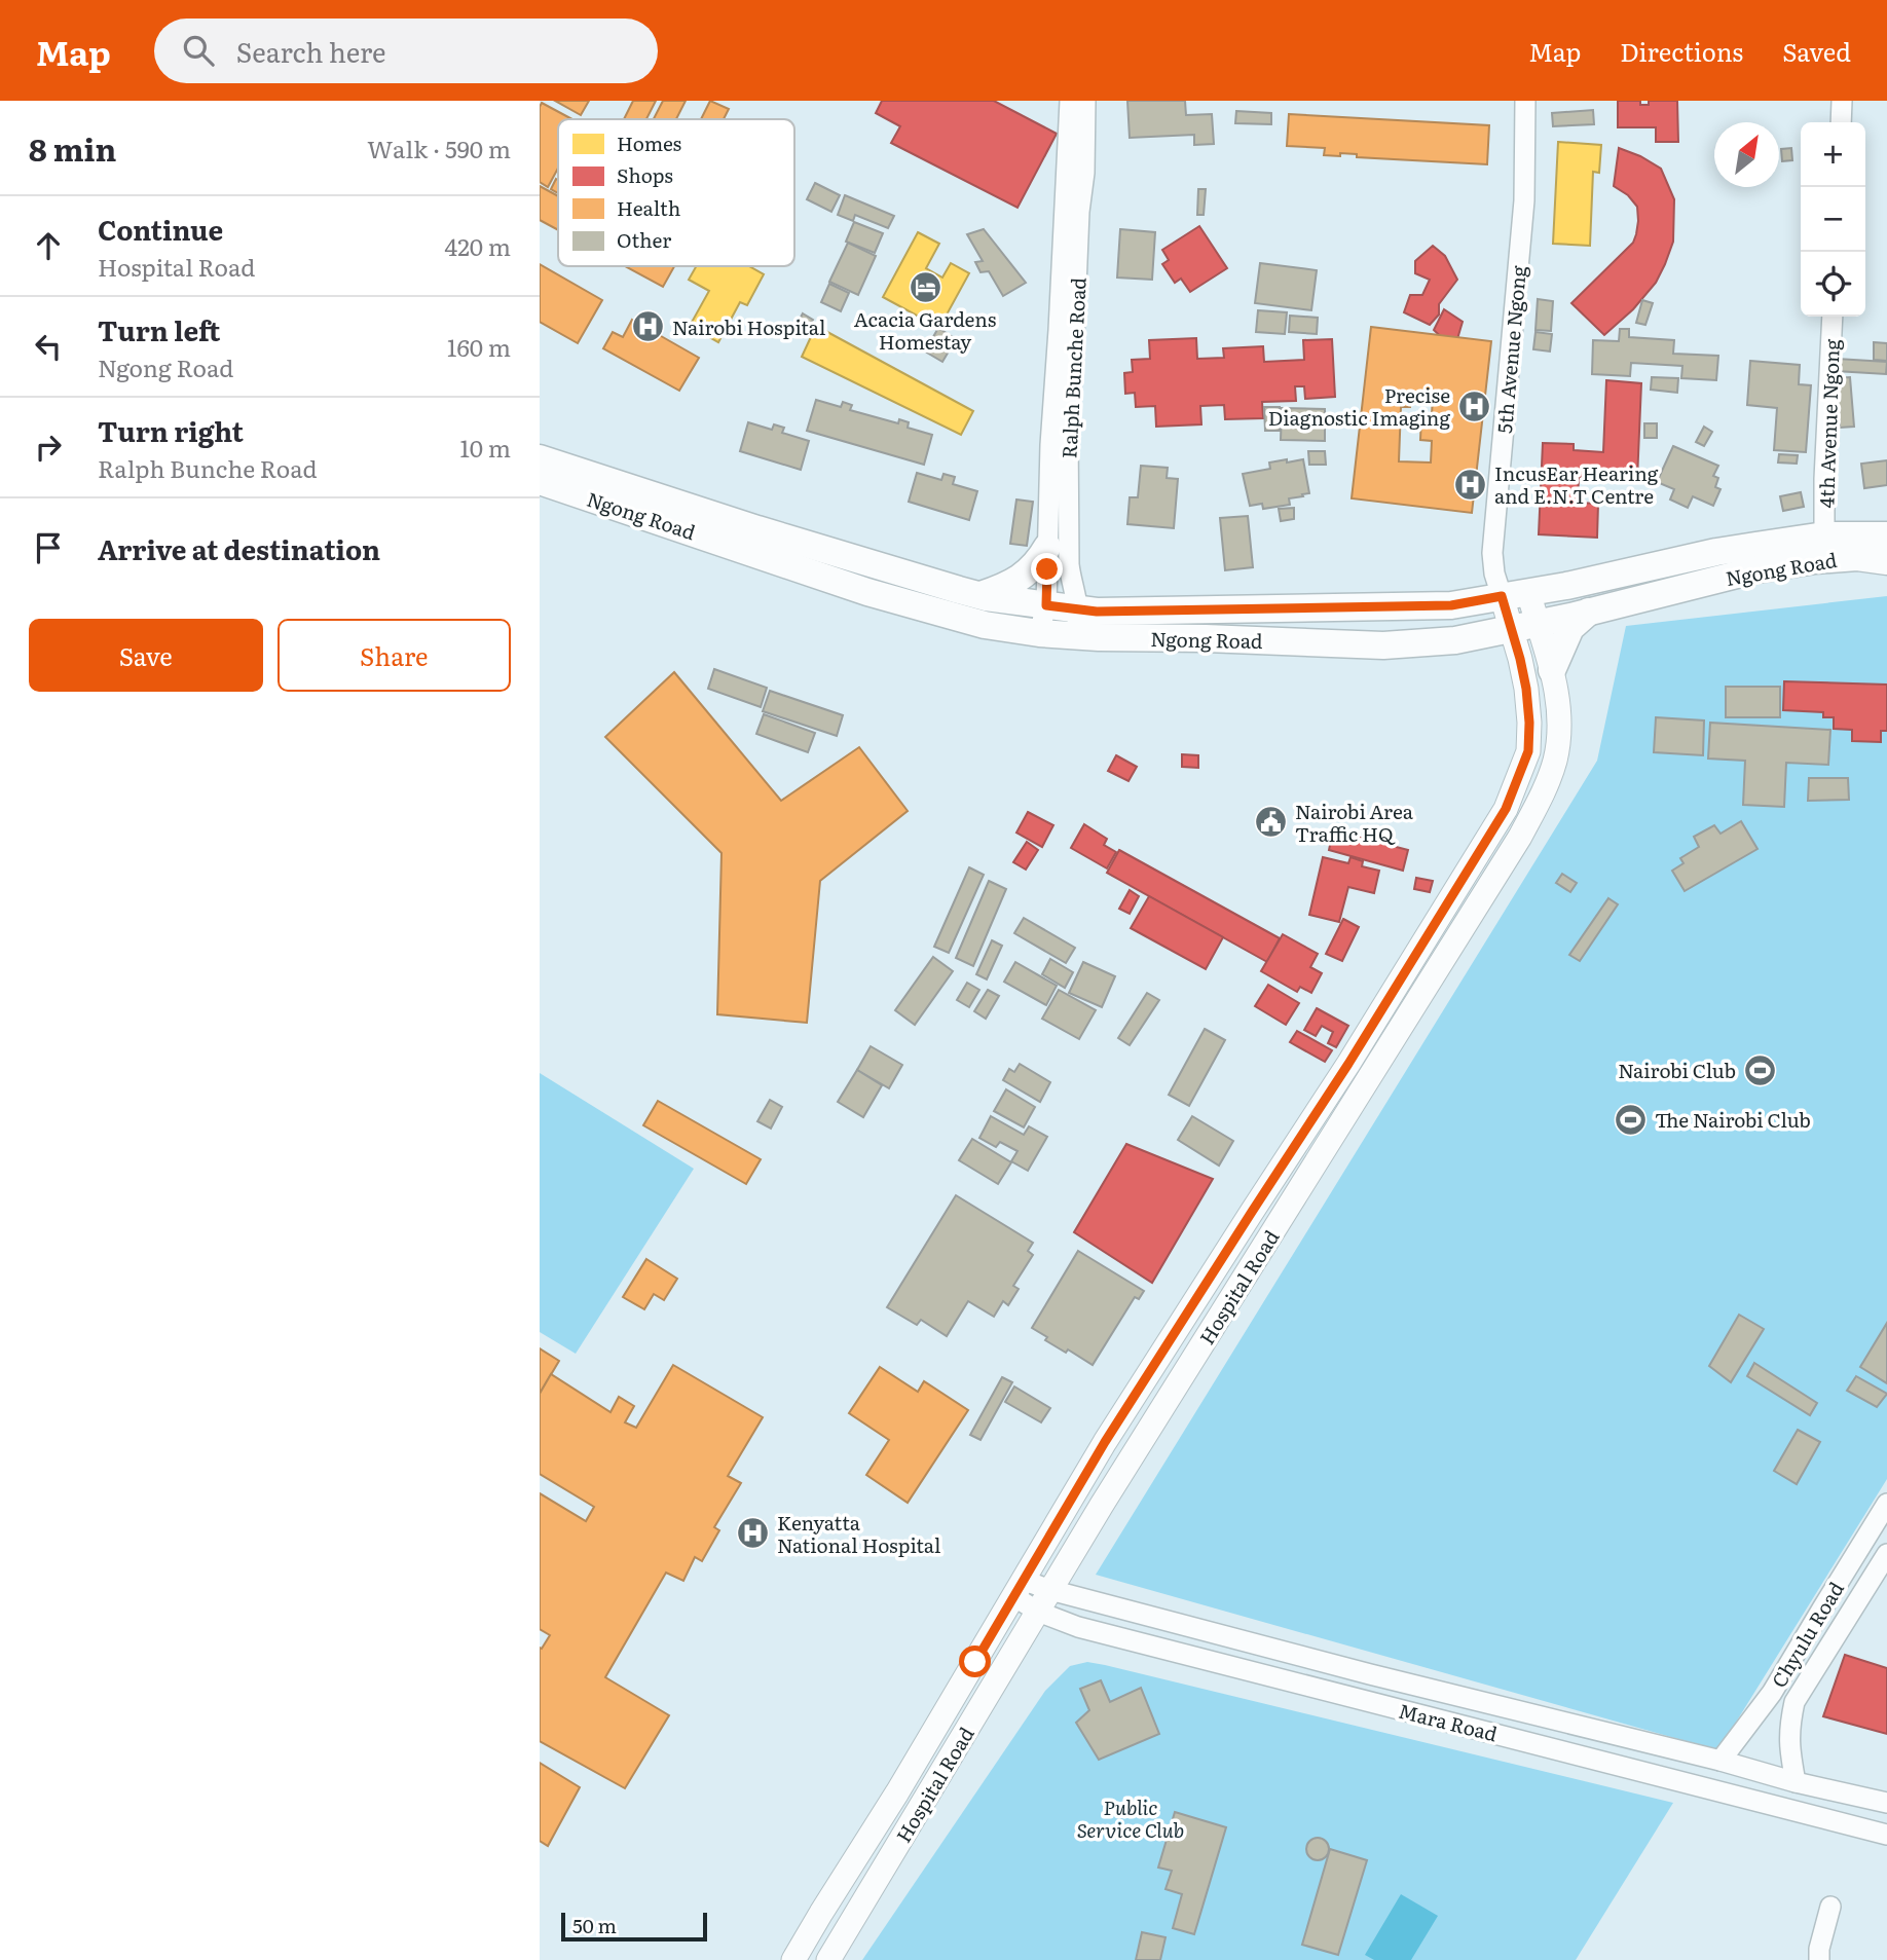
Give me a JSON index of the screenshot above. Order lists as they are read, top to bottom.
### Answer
{
  "streets": {
    "main road": ["Ngong Road"],
    "street": [
      "5th Avenue Ngong",
      "Ralph Bunche Road",
      "4th Avenue Ngong",
      "Hospital Road",
      "Chyulu Road",
      "Mara Road"
    ]
  },
  "crossings": [
    ["5th Avenue Ngong", "Ngong Road"],
    ["5th Avenue Ngong", "Hospital Road"],
    ["Ralph Bunche Road", "Ngong Road"],
    ["4th Avenue Ngong", "Ngong Road"],
    ["Ngong Road", "Hospital Road"],
    ["Hospital Road", "Mara Road"],
    ["Chyulu Road", "Mara Road"]
  ],
  "parks": ["Public Service Club"],
  "places": {
    "hotel": ["Acacia Gardens Homestay"],
    "hospital": [
      "Nairobi Hospital",
      "Precise Diagnostic Imaging",
      "IncusEar Hearing and E.N.T Centre",
      "Kenyatta National Hospital"
    ],
    "public building": ["Nairobi Area Traffic HQ"],
    "sports": ["Nairobi Club", "The Nairobi Club"]
  },
  "legend": [
    "Homes",
    "Shops",
    "Health",
    "Other"
  ],
  "scale_bar": "50 m",
  "north": "top right",
  "page": {
    "header": "Map",
    "search": "Search here",
    "nav": ["Map", "Directions", "Saved"],
    "heading": ["8 min", "Walk · 590 m"],
    "map_buttons": ["+", "−"],
    "list": [
      ["Continue", "Hospital Road", "420 m"],
      ["Turn left", "Ngong Road", "160 m"],
      ["Turn right", "Ralph Bunche Road", "10 m"],
      "Arrive at destination"
    ],
    "buttons": ["Save", "Share"],
    "scale": "50 m"
  }
}
